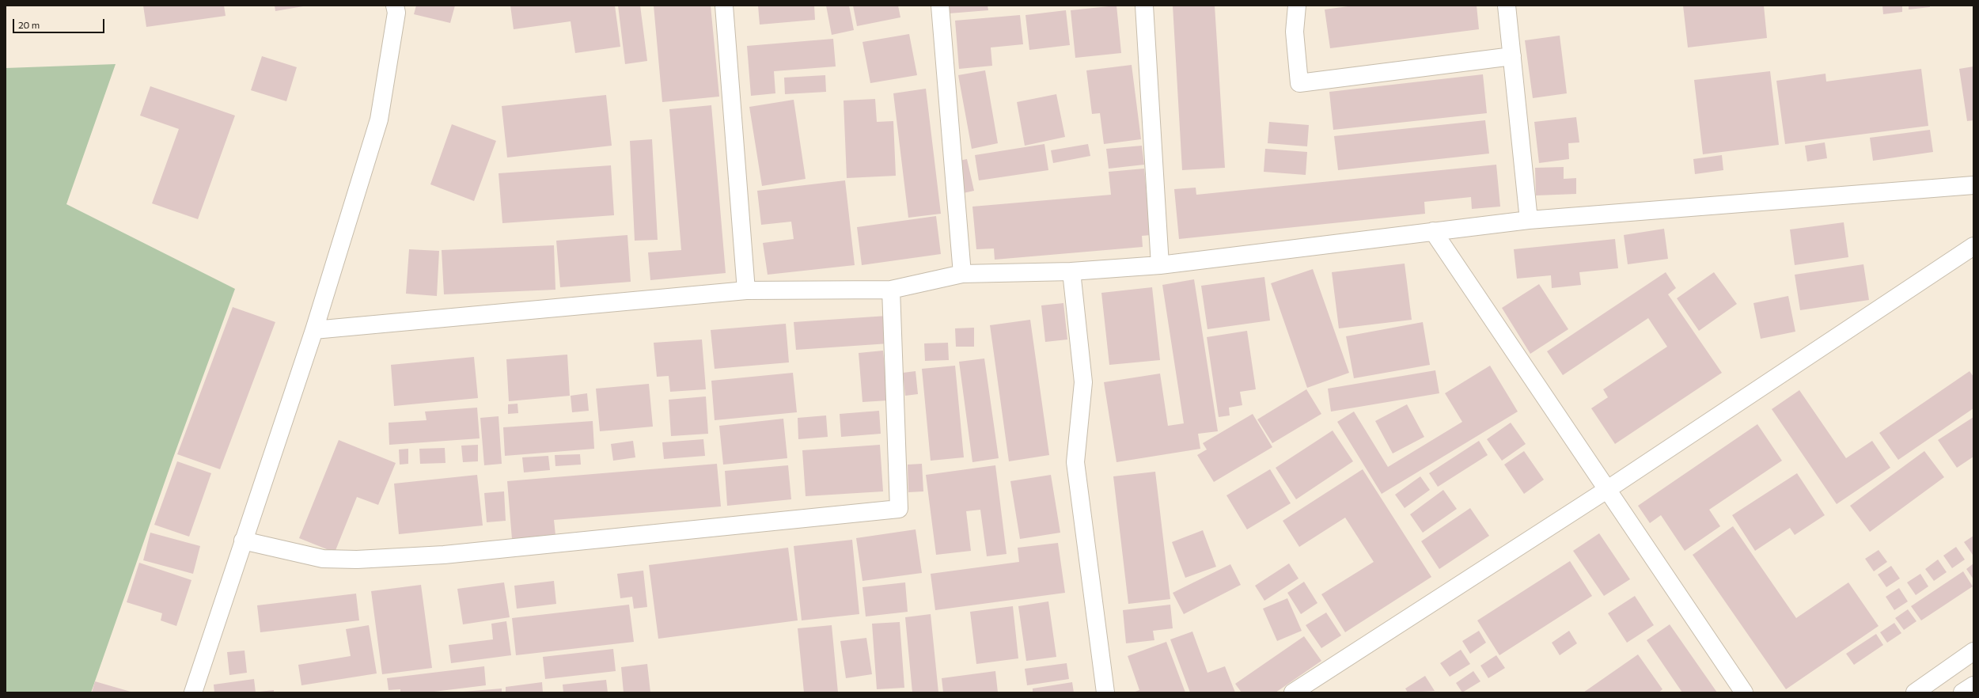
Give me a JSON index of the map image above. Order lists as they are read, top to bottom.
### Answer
{
  "scale_bar": "20 m"
}
